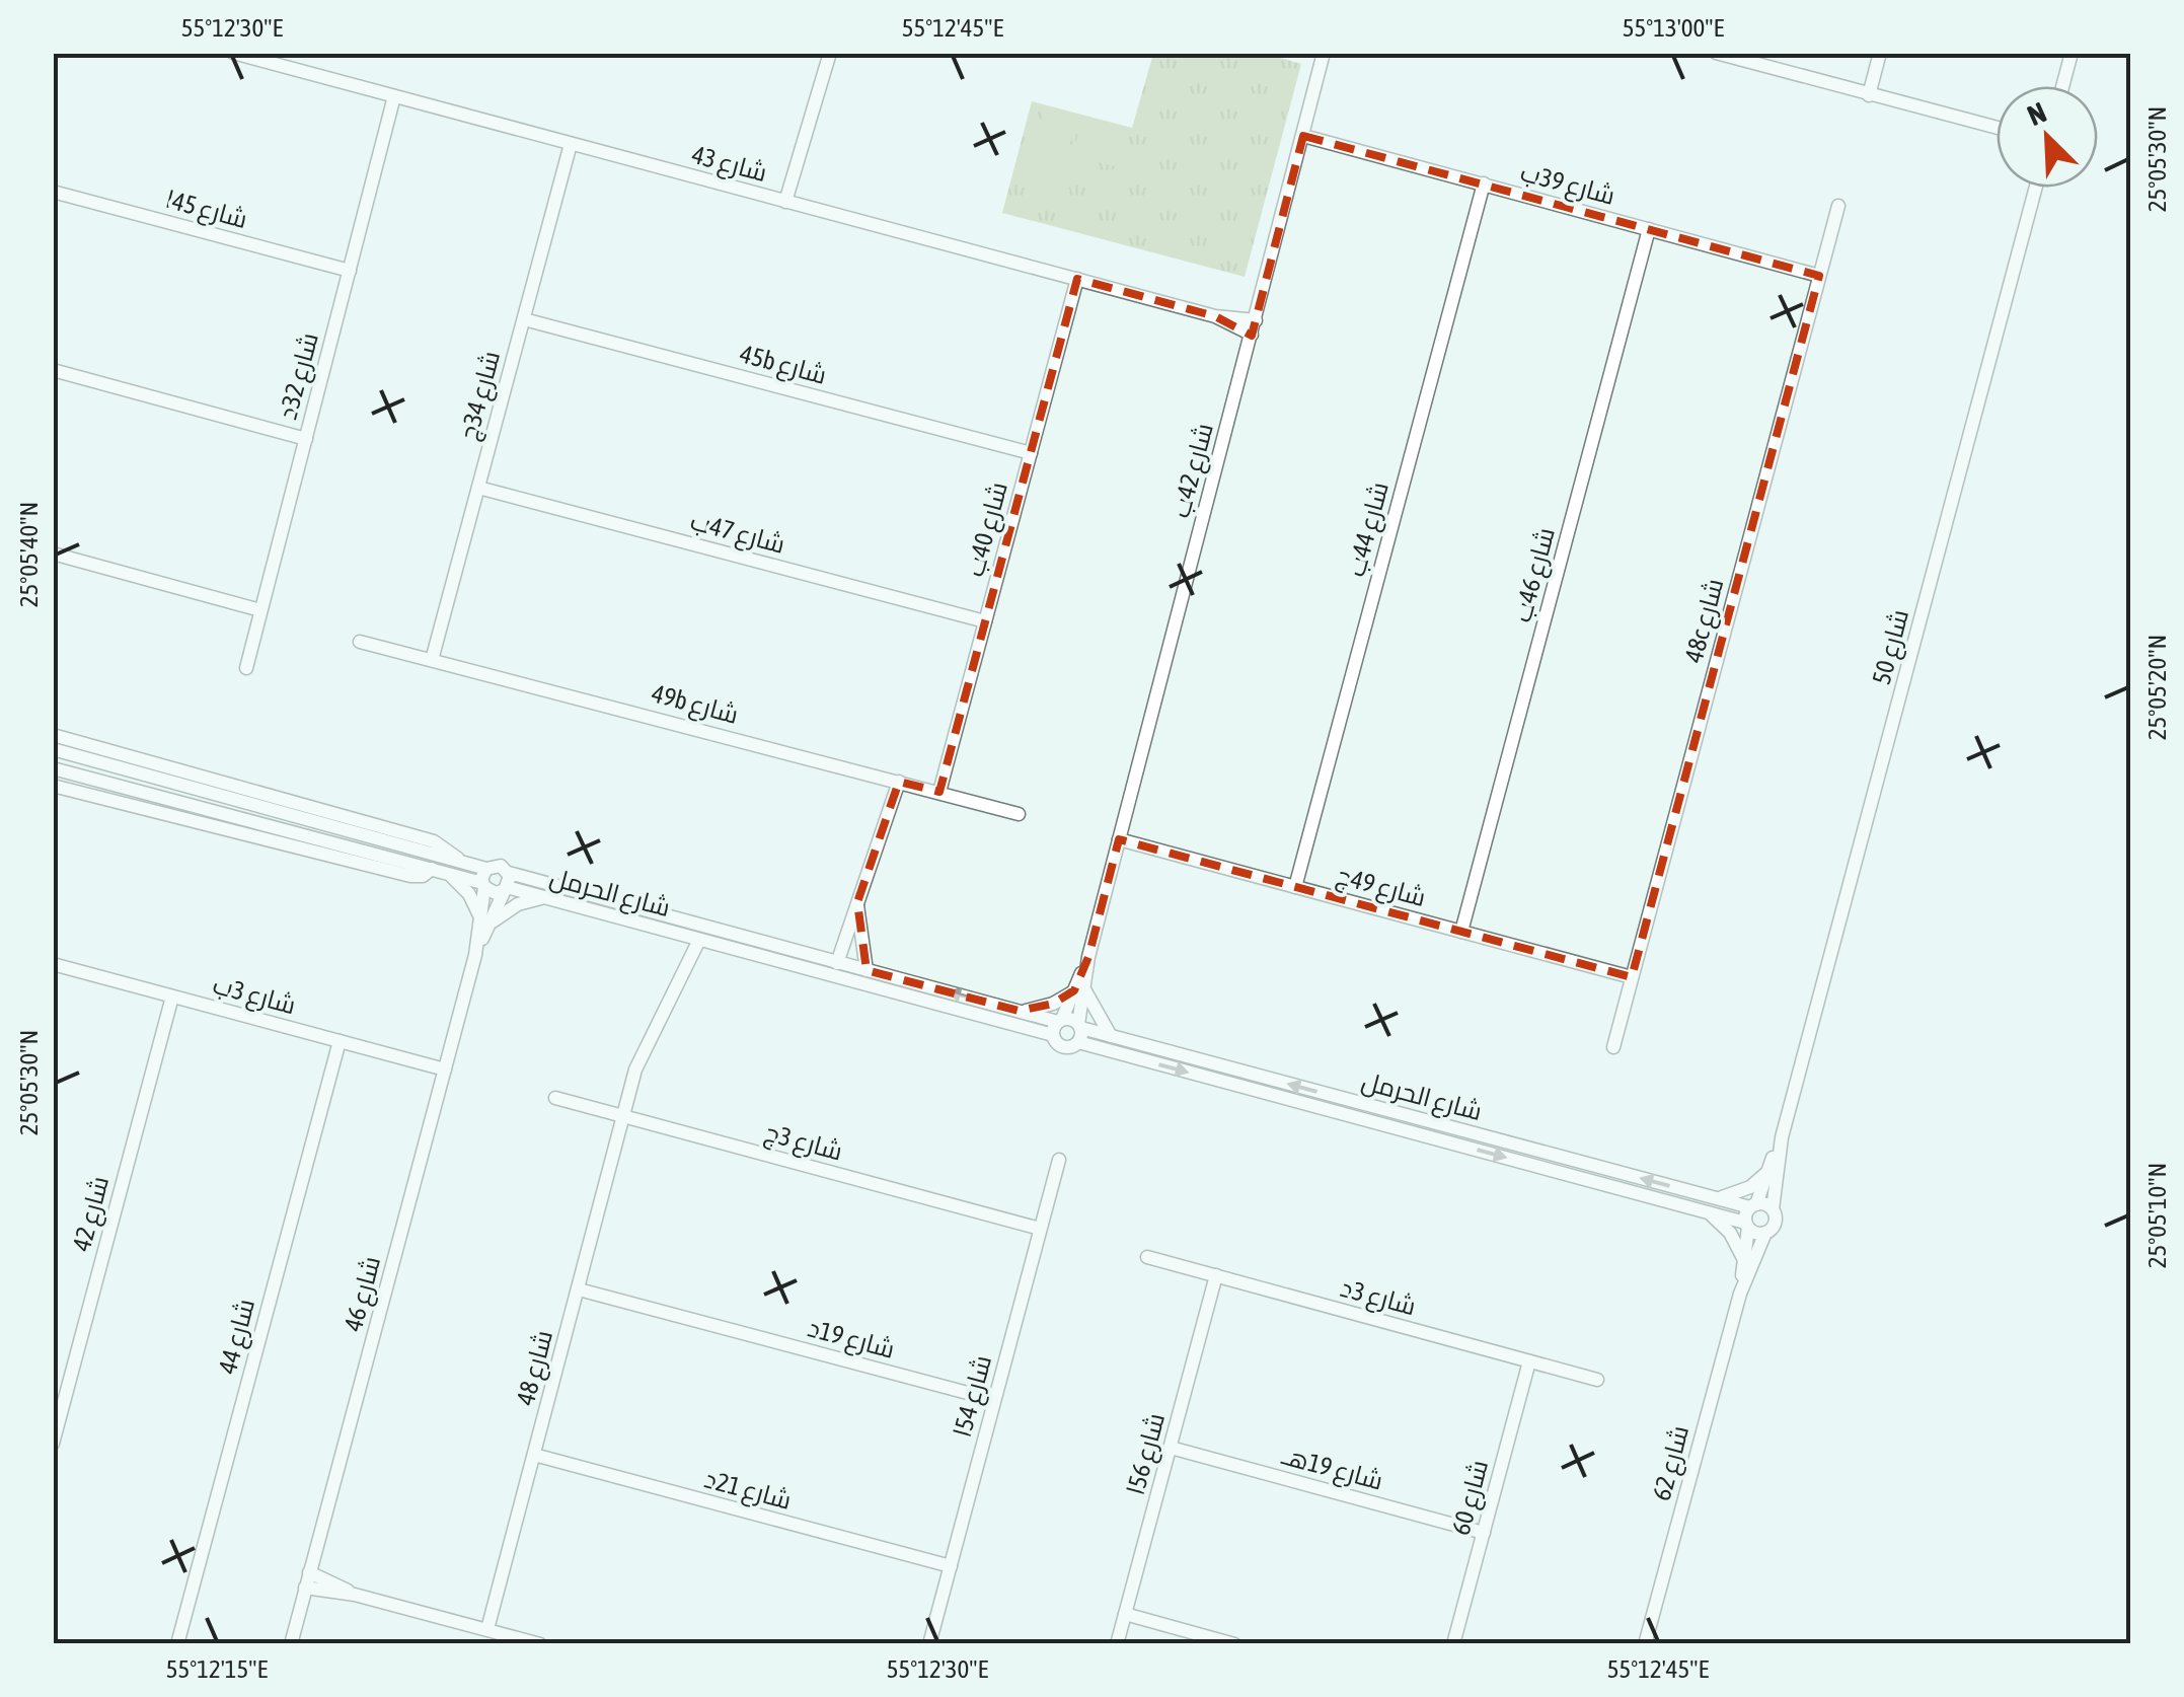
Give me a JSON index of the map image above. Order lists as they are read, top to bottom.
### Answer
{
  "streets": {
    "street": [
      "شارع 43",
      "شارع 39ب",
      "شارع 45ا",
      "45b شارع",
      "شارع 32د",
      "شارع 34ج",
      "شارع 42ب",
      "شارع 40ب",
      "شارع 44ب",
      "شارع 47ب",
      "شارع 46ب",
      "48c شارع",
      "شارع 50",
      "49b شارع",
      "شارع 49ج",
      "شارع الحرمل",
      "شارع 3ب",
      "شارع 3ج",
      "شارع 42",
      "شارع 46",
      "شارع 3د",
      "شارع 44",
      "شارع 19د",
      "شارع 48",
      "شارع 54ا",
      "شارع 56ا",
      "شارع 62",
      "شارع 19هـ",
      "شارع 21د",
      "شارع 60"
    ]
  },
  "crossings": [
    ["شارع 43", "شارع 32د"],
    ["شارع 43", "شارع 34ج"],
    ["شارع 43", "شارع 42ب"],
    ["شارع 43", "شارع 40ب"],
    ["شارع 39ب", "شارع 42ب"],
    ["شارع 39ب", "شارع 44ب"],
    ["شارع 39ب", "شارع 46ب"],
    ["شارع 39ب", "48c شارع"],
    ["شارع 45ا", "شارع 32د"],
    ["45b شارع", "شارع 34ج"],
    ["45b شارع", "شارع 40ب"],
    ["شارع 34ج", "شارع 47ب"],
    ["شارع 34ج", "49b شارع"],
    ["شارع 42ب", "شارع 49ج"],
    ["شارع 42ب", "شارع الحرمل"],
    ["شارع 40ب", "شارع 47ب"],
    ["شارع 40ب", "49b شارع"],
    ["شارع 44ب", "شارع 49ج"],
    ["شارع 46ب", "شارع 49ج"],
    ["48c شارع", "شارع 49ج"],
    ["شارع 50", "شارع الحرمل"],
    ["شارع 50", "شارع 62"],
    ["شارع الحرمل", "شارع 46"],
    ["شارع الحرمل", "شارع 48"],
    ["شارع الحرمل", "شارع 62"],
    ["شارع 3ب", "شارع 42"],
    ["شارع 3ب", "شارع 46"],
    ["شارع 3ب", "شارع 44"],
    ["شارع 3ج", "شارع 48"],
    ["شارع 3ج", "شارع 54ا"],
    ["شارع 3د", "شارع 56ا"],
    ["شارع 3د", "شارع 60"],
    ["شارع 19د", "شارع 48"],
    ["شارع 19د", "شارع 54ا"],
    ["شارع 48", "شارع 21د"],
    ["شارع 54ا", "شارع 21د"],
    ["شارع 56ا", "شارع 19هـ"],
    ["شارع 19هـ", "شارع 60"]
  ],
  "north": "top left",
  "coordinates": [
    "55°12'30\"E",
    "55°12'45\"E",
    "55°13'00\"E",
    "25°05'30\"N",
    "25°05'40\"N",
    "25°05'20\"N",
    "25°05'10\"N",
    "55°12'15\"E"
  ]
}
